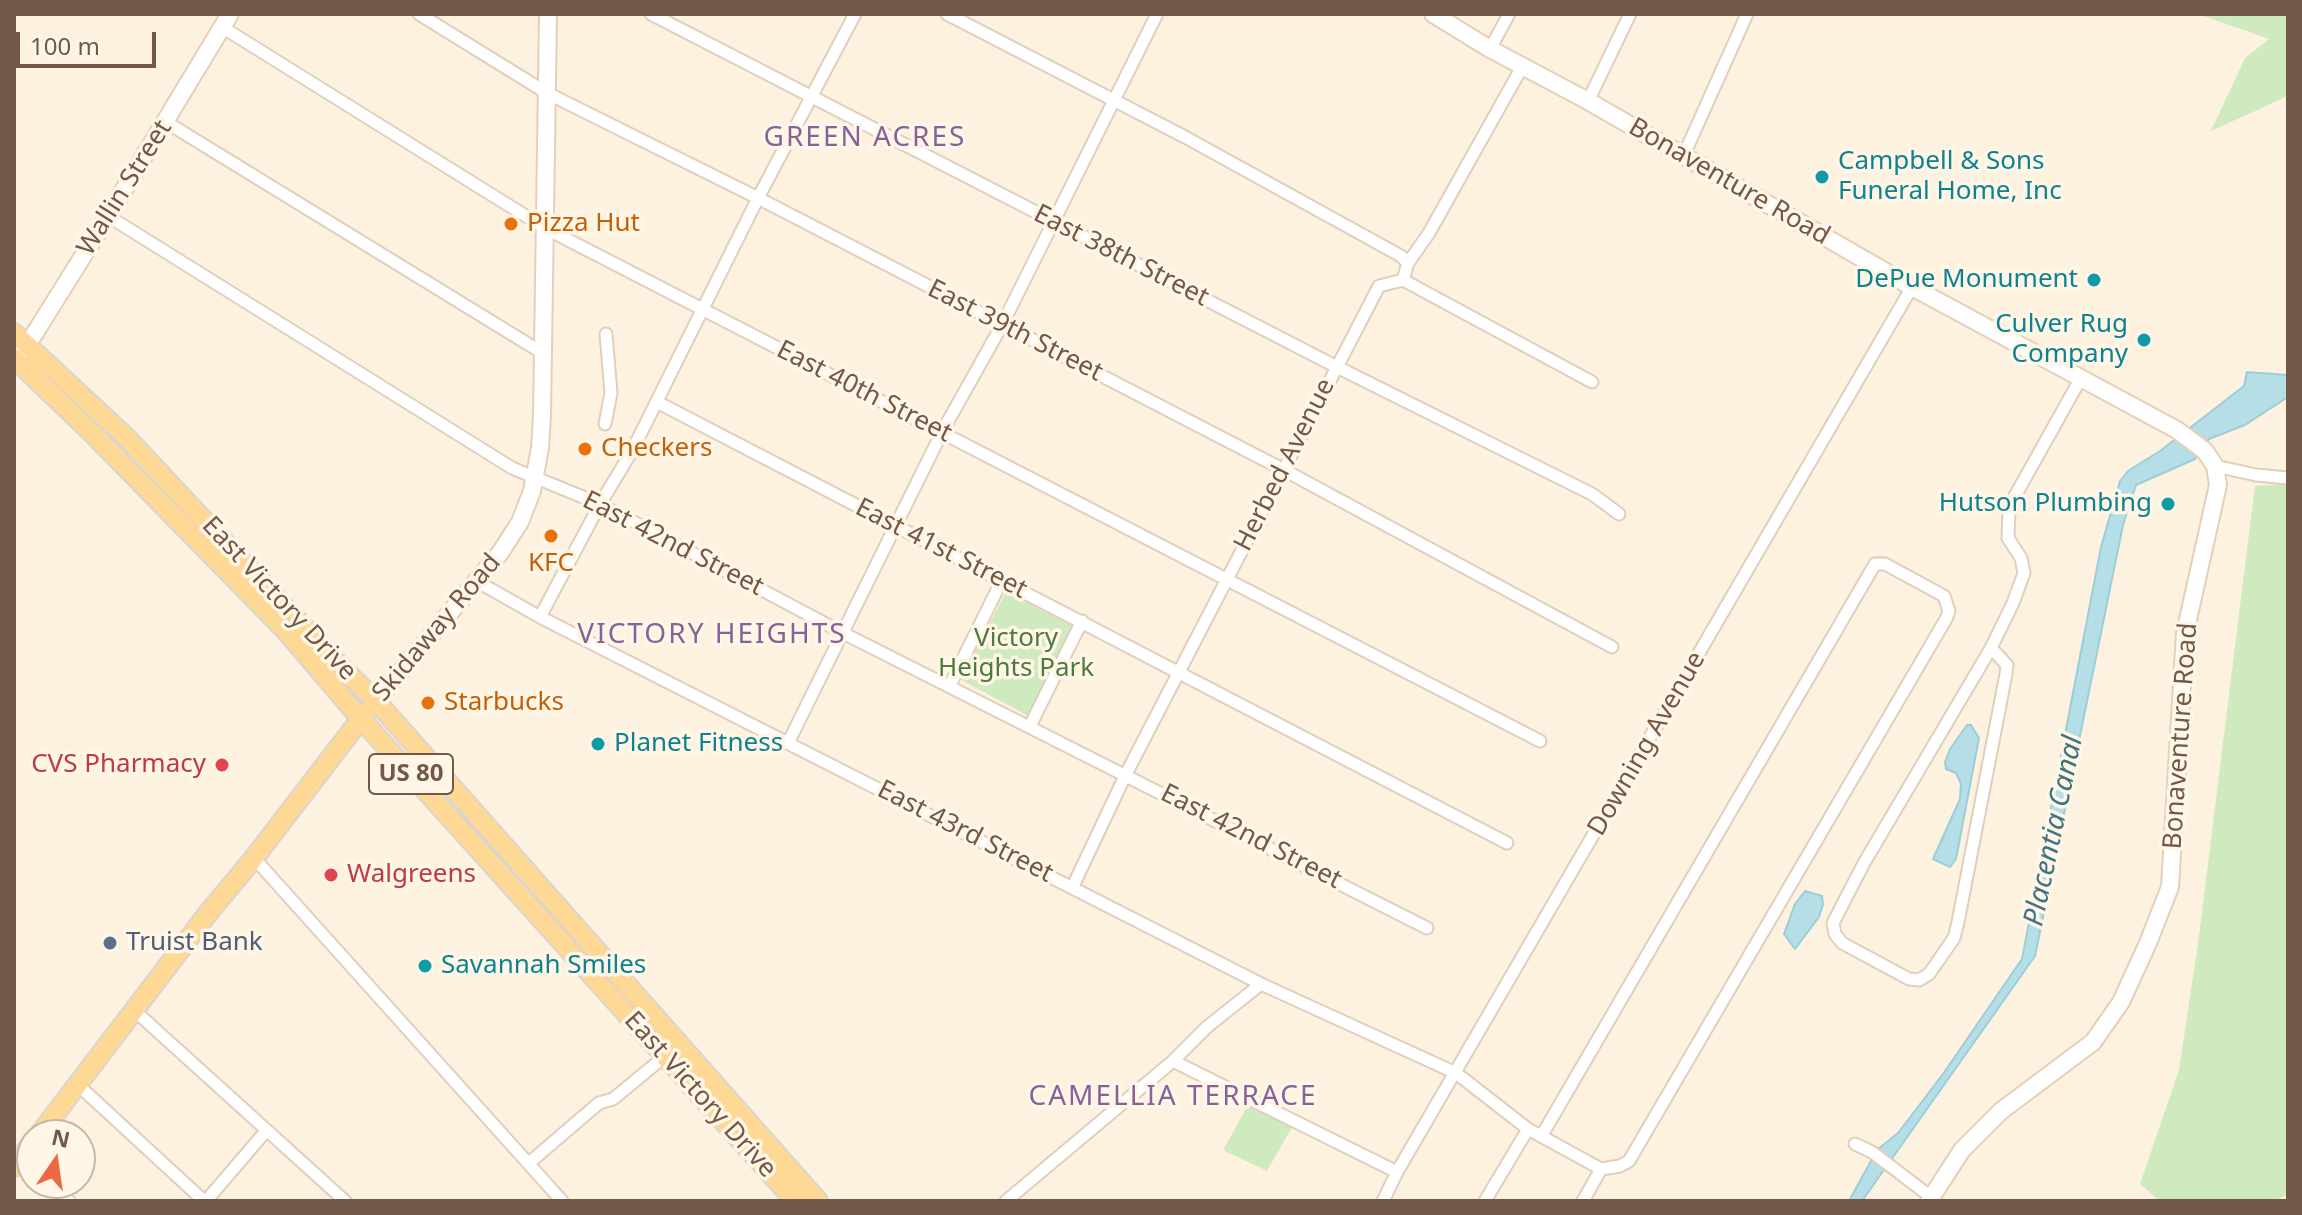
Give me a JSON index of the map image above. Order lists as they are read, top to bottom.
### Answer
{
  "streets": {
    "main road": ["East Victory Drive", "Skidaway Road", "US 80"],
    "street": [
      "Bonaventure Road",
      "Wallin Street",
      "East 38th Street",
      "East 39th Street",
      "East 40th Street",
      "Herbed Avenue",
      "East 42nd Street",
      "East 41st Street",
      "Downing Avenue",
      "East 43rd Street"
    ]
  },
  "crossings": [
    ["Bonaventure Road", "Downing Avenue"],
    ["Wallin Street", "East 40th Street"],
    ["Wallin Street", "East 42nd Street"],
    ["Wallin Street", "East Victory Drive"],
    ["East 38th Street", "Herbed Avenue"],
    ["East 39th Street", "Herbed Avenue"],
    ["East 39th Street", "Skidaway Road"],
    ["East 40th Street", "Herbed Avenue"],
    ["East 40th Street", "Skidaway Road"],
    ["Herbed Avenue", "East 42nd Street"],
    ["Herbed Avenue", "East 41st Street"],
    ["Herbed Avenue", "East 43rd Street"],
    ["East 42nd Street", "Skidaway Road"],
    ["East Victory Drive", "Skidaway Road"],
    ["Skidaway Road", "East 43rd Street"],
    ["Downing Avenue", "East 43rd Street"]
  ],
  "districts": ["GREEN ACRES", "VICTORY HEIGHTS", "CAMELLIA TERRACE"],
  "water": ["Placentia Canal"],
  "parks": ["Victory Heights Park"],
  "places": [
    "Campbell & Sons Funeral Home, Inc",
    "Pizza Hut",
    "DePue Monument",
    "Culver Rug Company",
    "Checkers",
    "Hutson Plumbing",
    "KFC",
    "Starbucks",
    "Planet Fitness",
    "CVS Pharmacy",
    "Walgreens",
    "Truist Bank",
    "Savannah Smiles"
  ],
  "scale_bar": "100 m",
  "north": "top"
}
